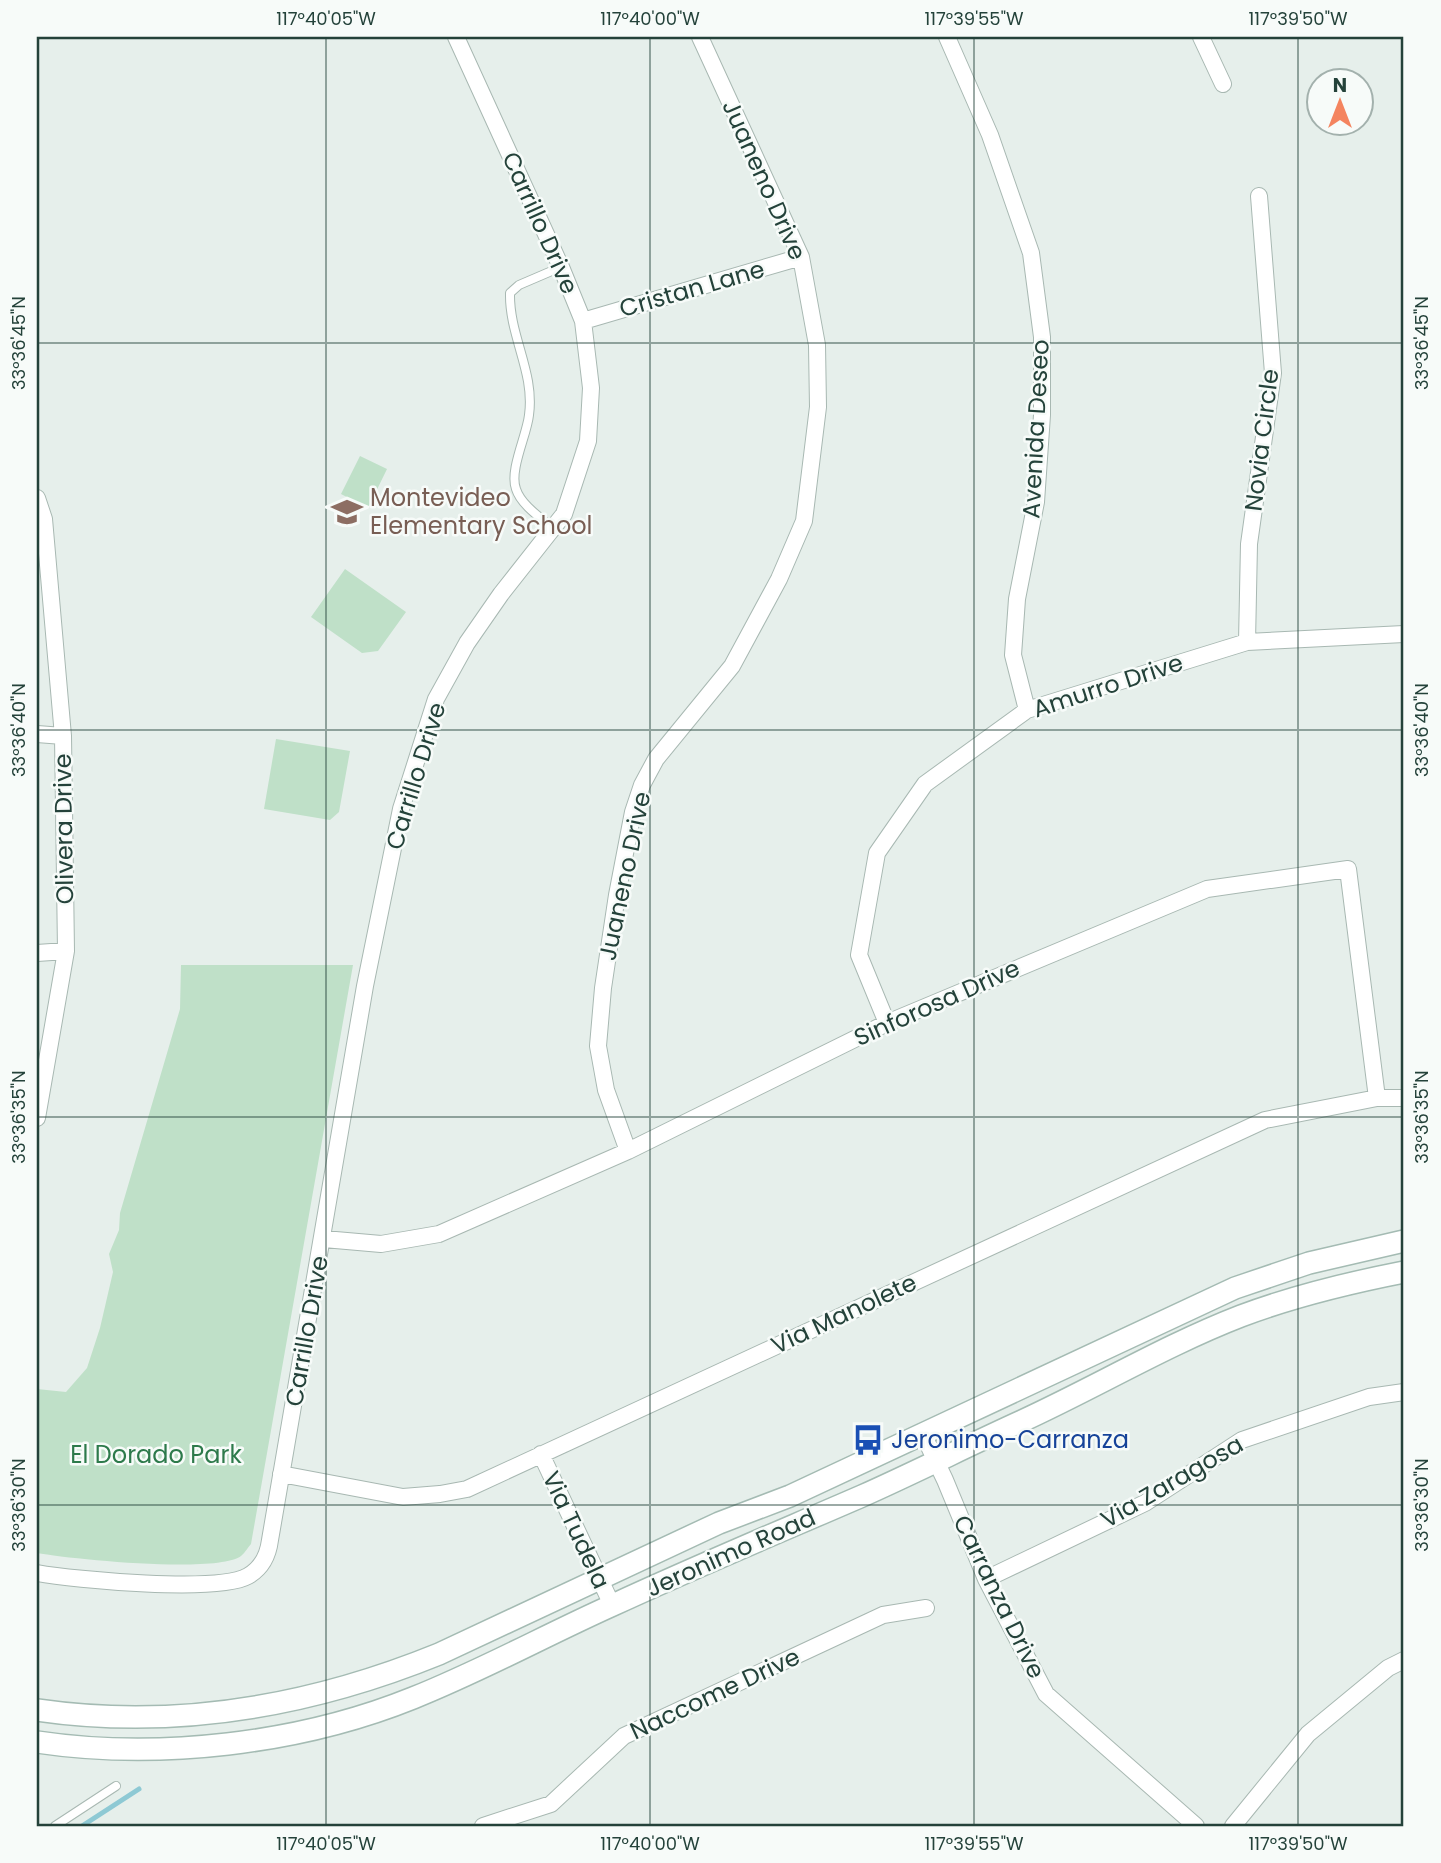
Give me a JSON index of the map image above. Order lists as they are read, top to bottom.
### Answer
{
  "streets": {
    "main road": ["Jeronimo Road"],
    "street": [
      "Juaneno Drive",
      "Carrillo Drive",
      "Cristan Lane",
      "Avenida Deseo",
      "Novia Circle",
      "Amurro Drive",
      "Olivera Drive",
      "Sinforosa Drive",
      "Via Manolete",
      "Via Zaragosa",
      "Via Tudela",
      "Carranza Drive",
      "Naccome Drive"
    ]
  },
  "crossings": [
    ["Juaneno Drive", "Cristan Lane"],
    ["Juaneno Drive", "Sinforosa Drive"],
    ["Carrillo Drive", "Cristan Lane"],
    ["Carrillo Drive", "Sinforosa Drive"],
    ["Carrillo Drive", "Via Manolete"],
    ["Avenida Deseo", "Amurro Drive"],
    ["Novia Circle", "Amurro Drive"],
    ["Amurro Drive", "Sinforosa Drive"],
    ["Sinforosa Drive", "Via Manolete"],
    ["Via Manolete", "Via Tudela"],
    ["Via Zaragosa", "Carranza Drive"],
    ["Via Tudela", "Jeronimo Road"],
    ["Jeronimo Road", "Carranza Drive"]
  ],
  "parks": ["El Dorado Park"],
  "places": {
    "school or university": ["Montevideo Elementary School"],
    "bus stop": ["Jeronimo-Carranza"]
  },
  "north": "top",
  "coordinates": [
    "117°40'05\"W",
    "117°40'00\"W",
    "117°39'55\"W",
    "117°39'50\"W",
    "33°36'45\"N",
    "33°36'40\"N",
    "33°36'35\"N",
    "33°36'30\"N"
  ]
}
